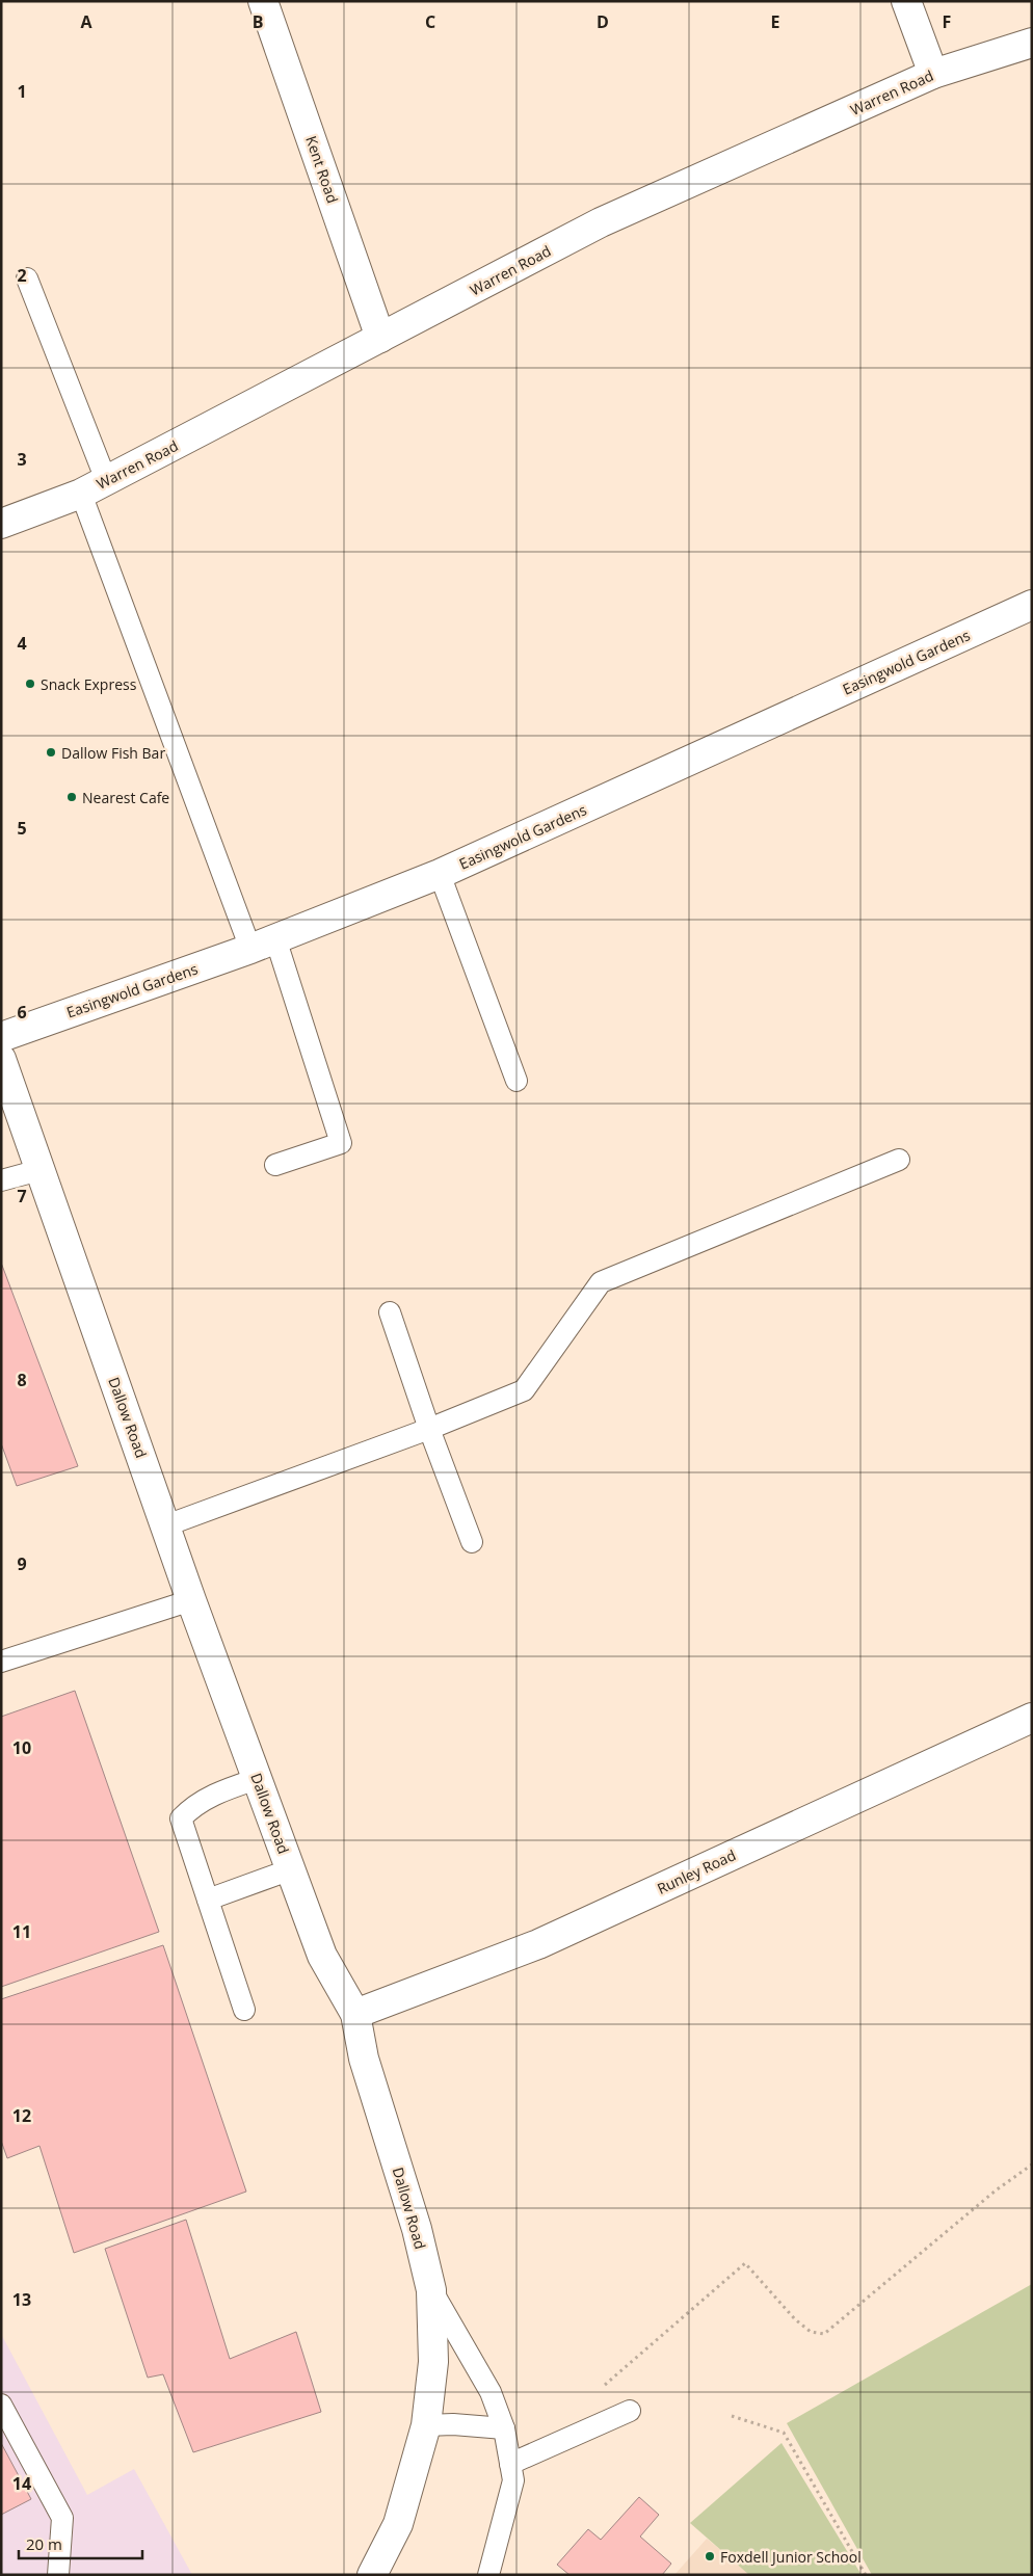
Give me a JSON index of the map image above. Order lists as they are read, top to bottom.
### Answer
{
  "streets": {
    "street": [
      "Warren Road",
      "Kent Road",
      "Easingwold Gardens",
      "Dallow Road",
      "Runley Road"
    ]
  },
  "crossings": [
    ["Warren Road", "Kent Road"],
    ["Dallow Road", "Runley Road"]
  ],
  "places": [
    "Snack Express",
    "Dallow Fish Bar",
    "Nearest Cafe",
    "Foxdell Junior School"
  ],
  "scale_bar": "20 m",
  "grid": {
    "columns": [
      "A",
      "B",
      "C",
      "D",
      "E",
      "F"
    ],
    "rows": [
      "1",
      "2",
      "3",
      "4",
      "5",
      "6",
      "7",
      "8",
      "9",
      "10",
      "11",
      "12",
      "13",
      "14"
    ]
  }
}
